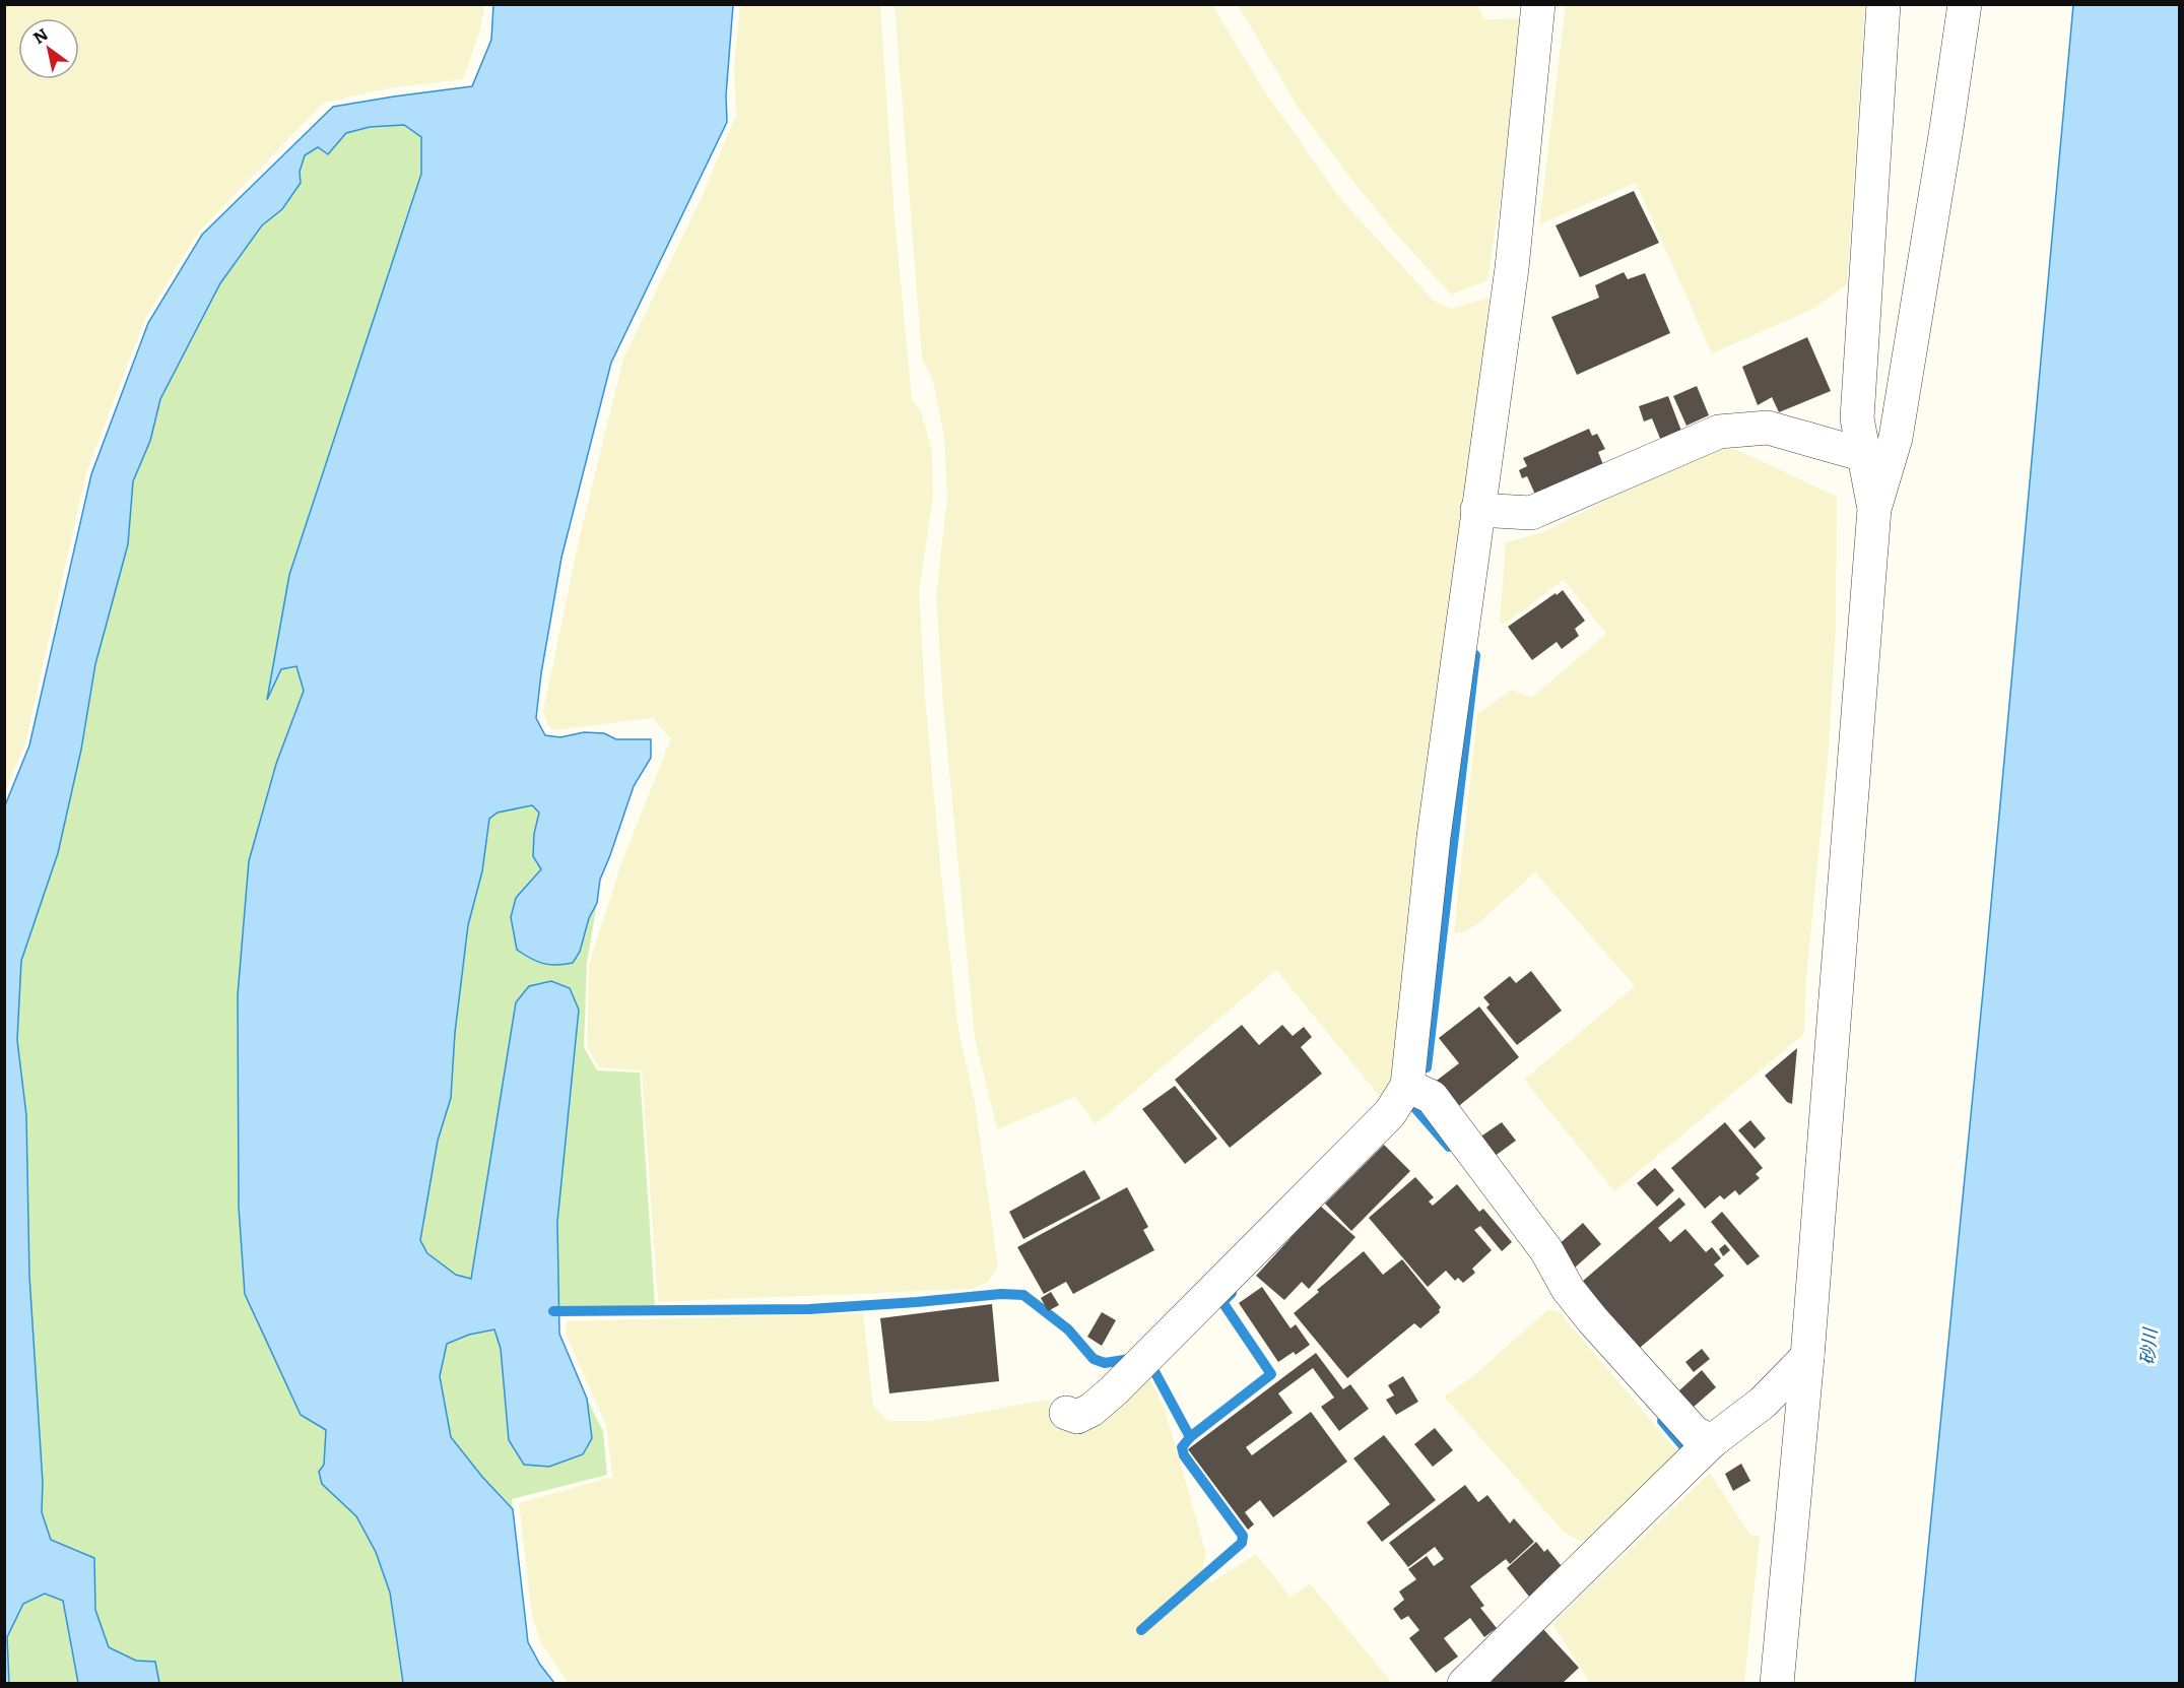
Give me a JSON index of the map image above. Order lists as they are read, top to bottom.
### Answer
{
  "water": ["砂川"],
  "north": "top left"
}
